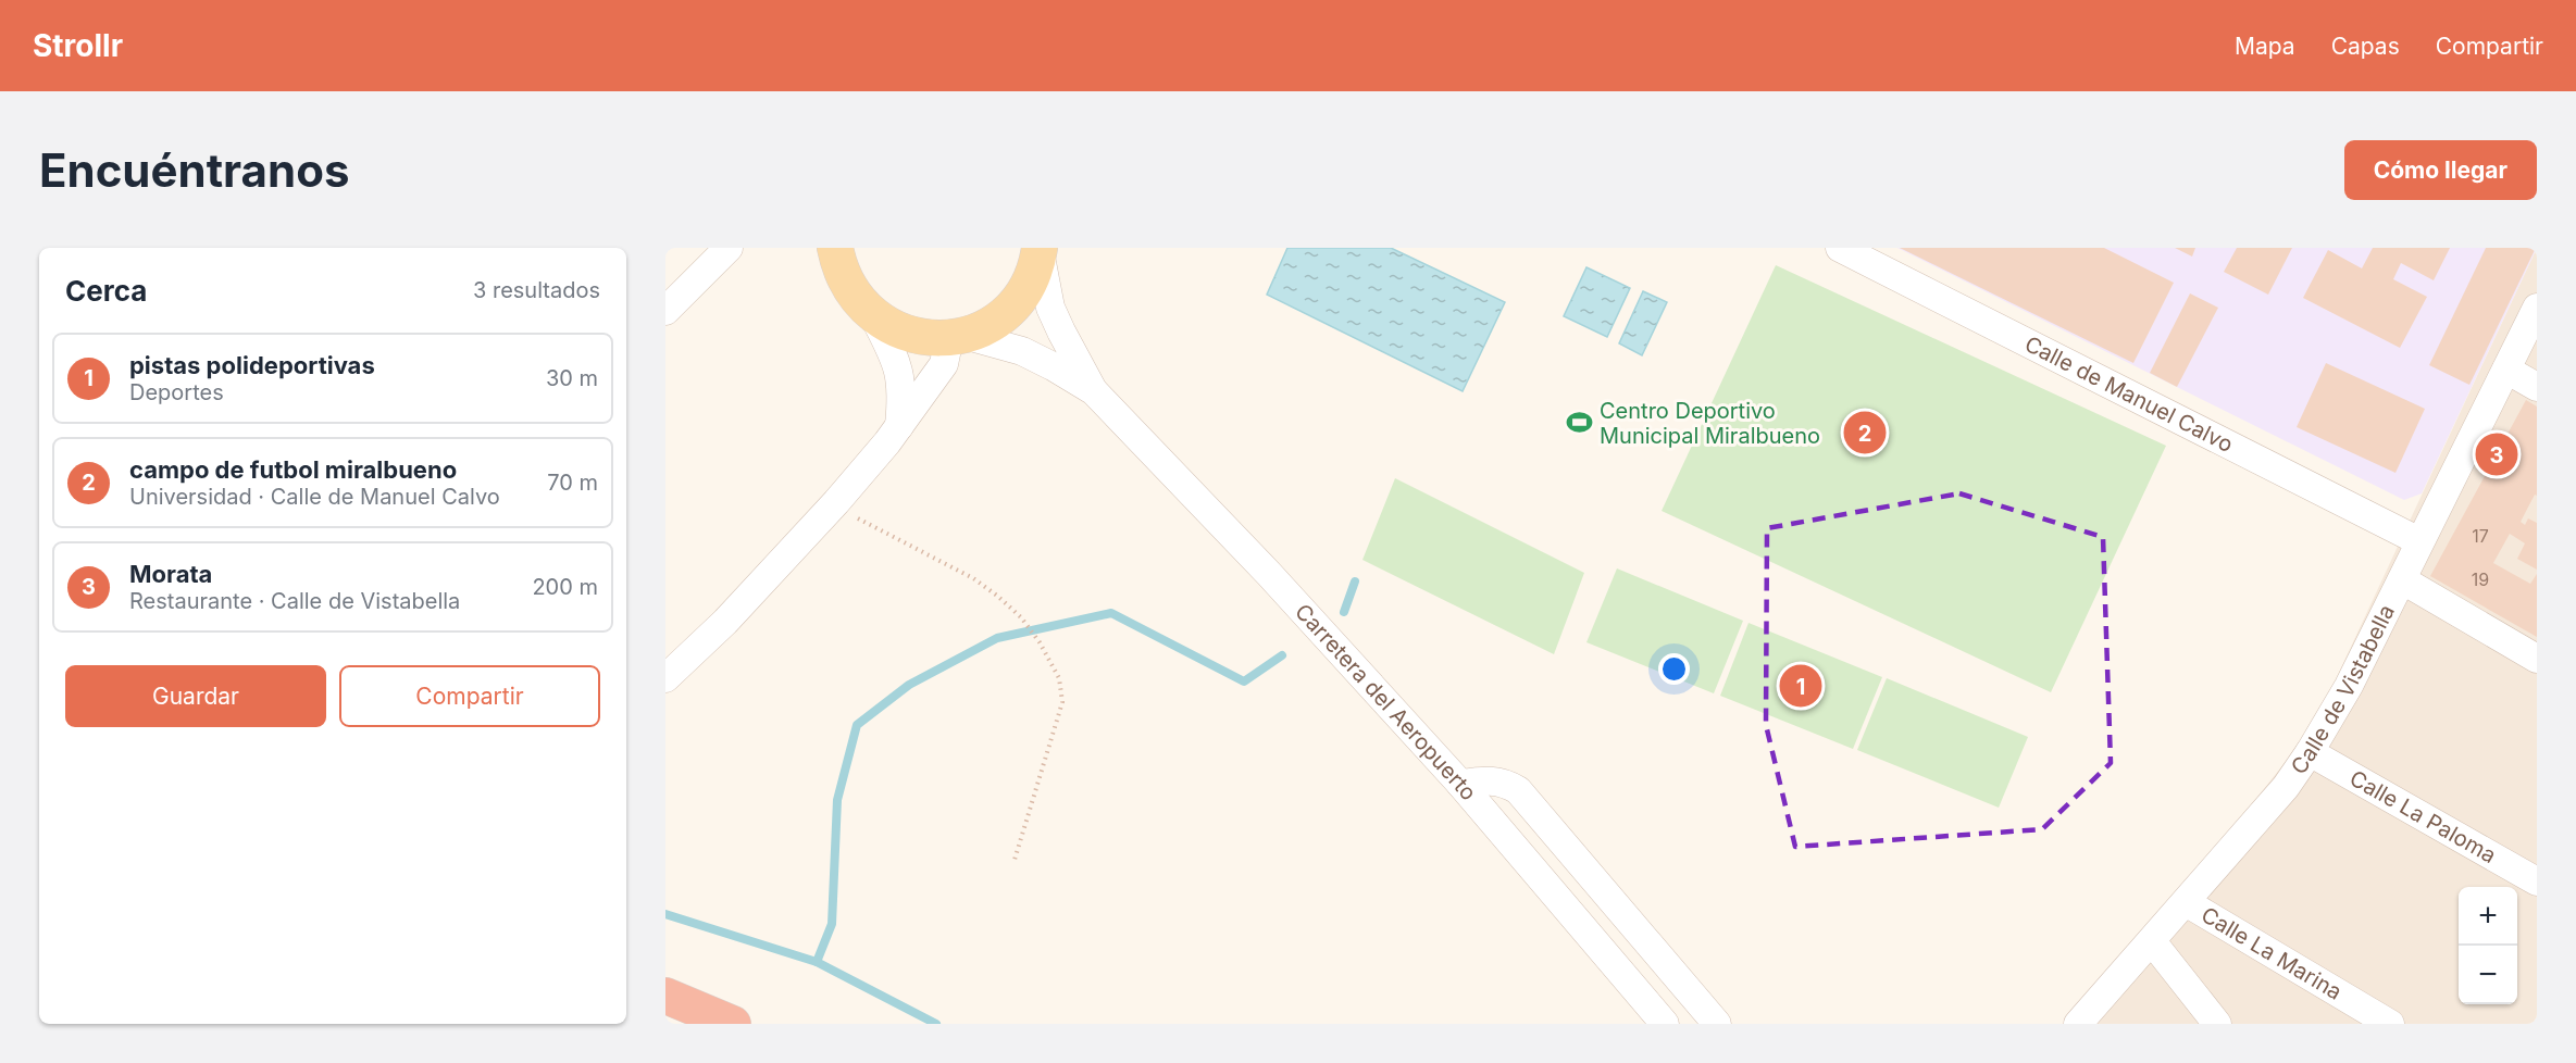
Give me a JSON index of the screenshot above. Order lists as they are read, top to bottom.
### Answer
{
  "streets": {
    "main road": ["Carretera del Aeropuerto"],
    "street": [
      "Calle de Manuel Calvo",
      "Calle de Vistabella",
      "Calle La Paloma",
      "Calle La Marina"
    ]
  },
  "crossings": [
    ["Calle de Manuel Calvo", "Calle de Vistabella"],
    ["Calle de Vistabella", "Calle La Paloma"],
    ["Calle de Vistabella", "Calle La Marina"]
  ],
  "places": {
    "sports": ["Centro Deportivo Municipal Miralbueno"]
  },
  "house_numbers": ["17", "19"],
  "page": {
    "header": "Strollr",
    "nav": ["Mapa", "Capas", "Compartir"],
    "buttons": [
      "Cómo llegar",
      ["Guardar", "Compartir"]
    ],
    "title": "Encuéntranos",
    "heading": ["Cerca", "3 resultados"],
    "list": [
      {
        "mark": "1",
        "name": "pistas polideportivas",
        "note": "Deportes",
        "value": "30 m"
      },
      {
        "mark": "2",
        "name": "campo de futbol miralbueno",
        "note": "Universidad · Calle de Manuel Calvo",
        "value": "70 m"
      },
      {
        "mark": "3",
        "name": "Morata",
        "note": "Restaurante · Calle de Vistabella",
        "value": "200 m"
      }
    ],
    "pins": ["2", "3", "1"],
    "map_buttons": ["+", "−"]
  }
}
